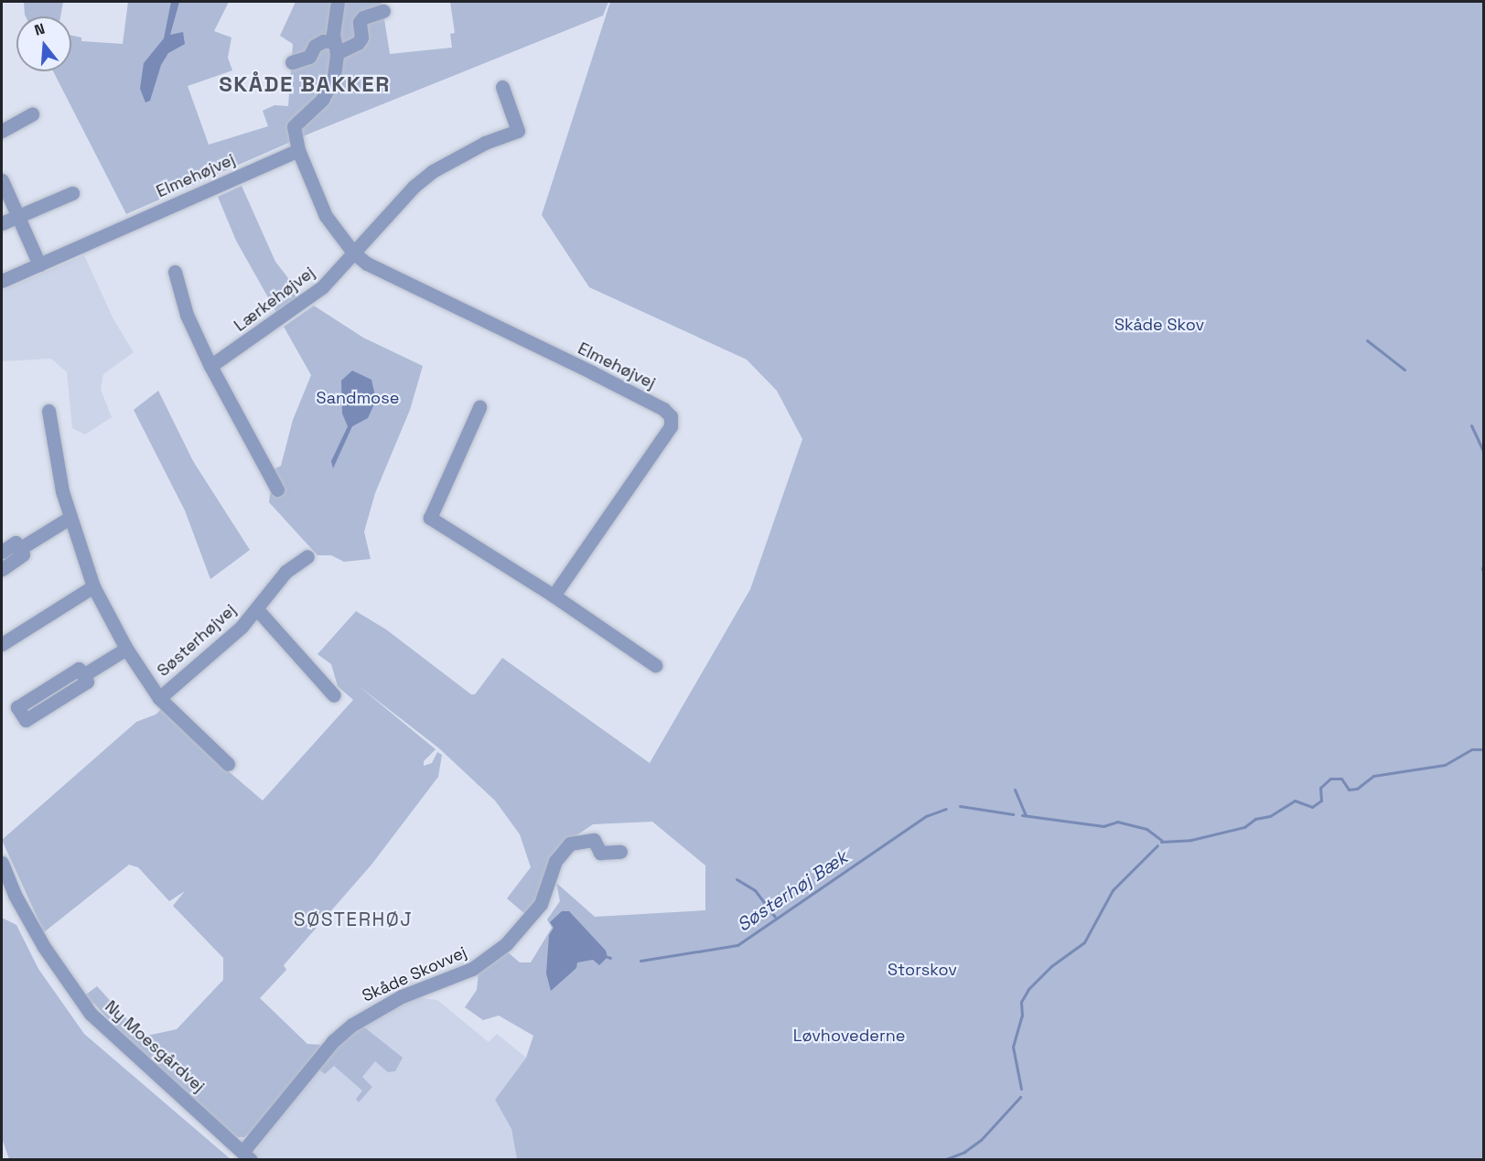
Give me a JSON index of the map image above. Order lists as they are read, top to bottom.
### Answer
{
  "streets": {
    "street": [
      "Elmehøjvej",
      "Lærkehøjvej",
      "Søsterhøjvej",
      "Skåde Skovvej",
      "Ny Moesgårdvej"
    ]
  },
  "crossings": [
    ["Elmehøjvej", "Lærkehøjvej"],
    ["Skåde Skovvej", "Ny Moesgårdvej"]
  ],
  "districts": ["SKÅDE BAKKER", "SØSTERHØJ"],
  "water": ["Søsterhøj Bæk"],
  "parks": [
    "Skåde Skov",
    "Sandmose",
    "Storskov",
    "Løvhovederne"
  ],
  "north": "top"
}
